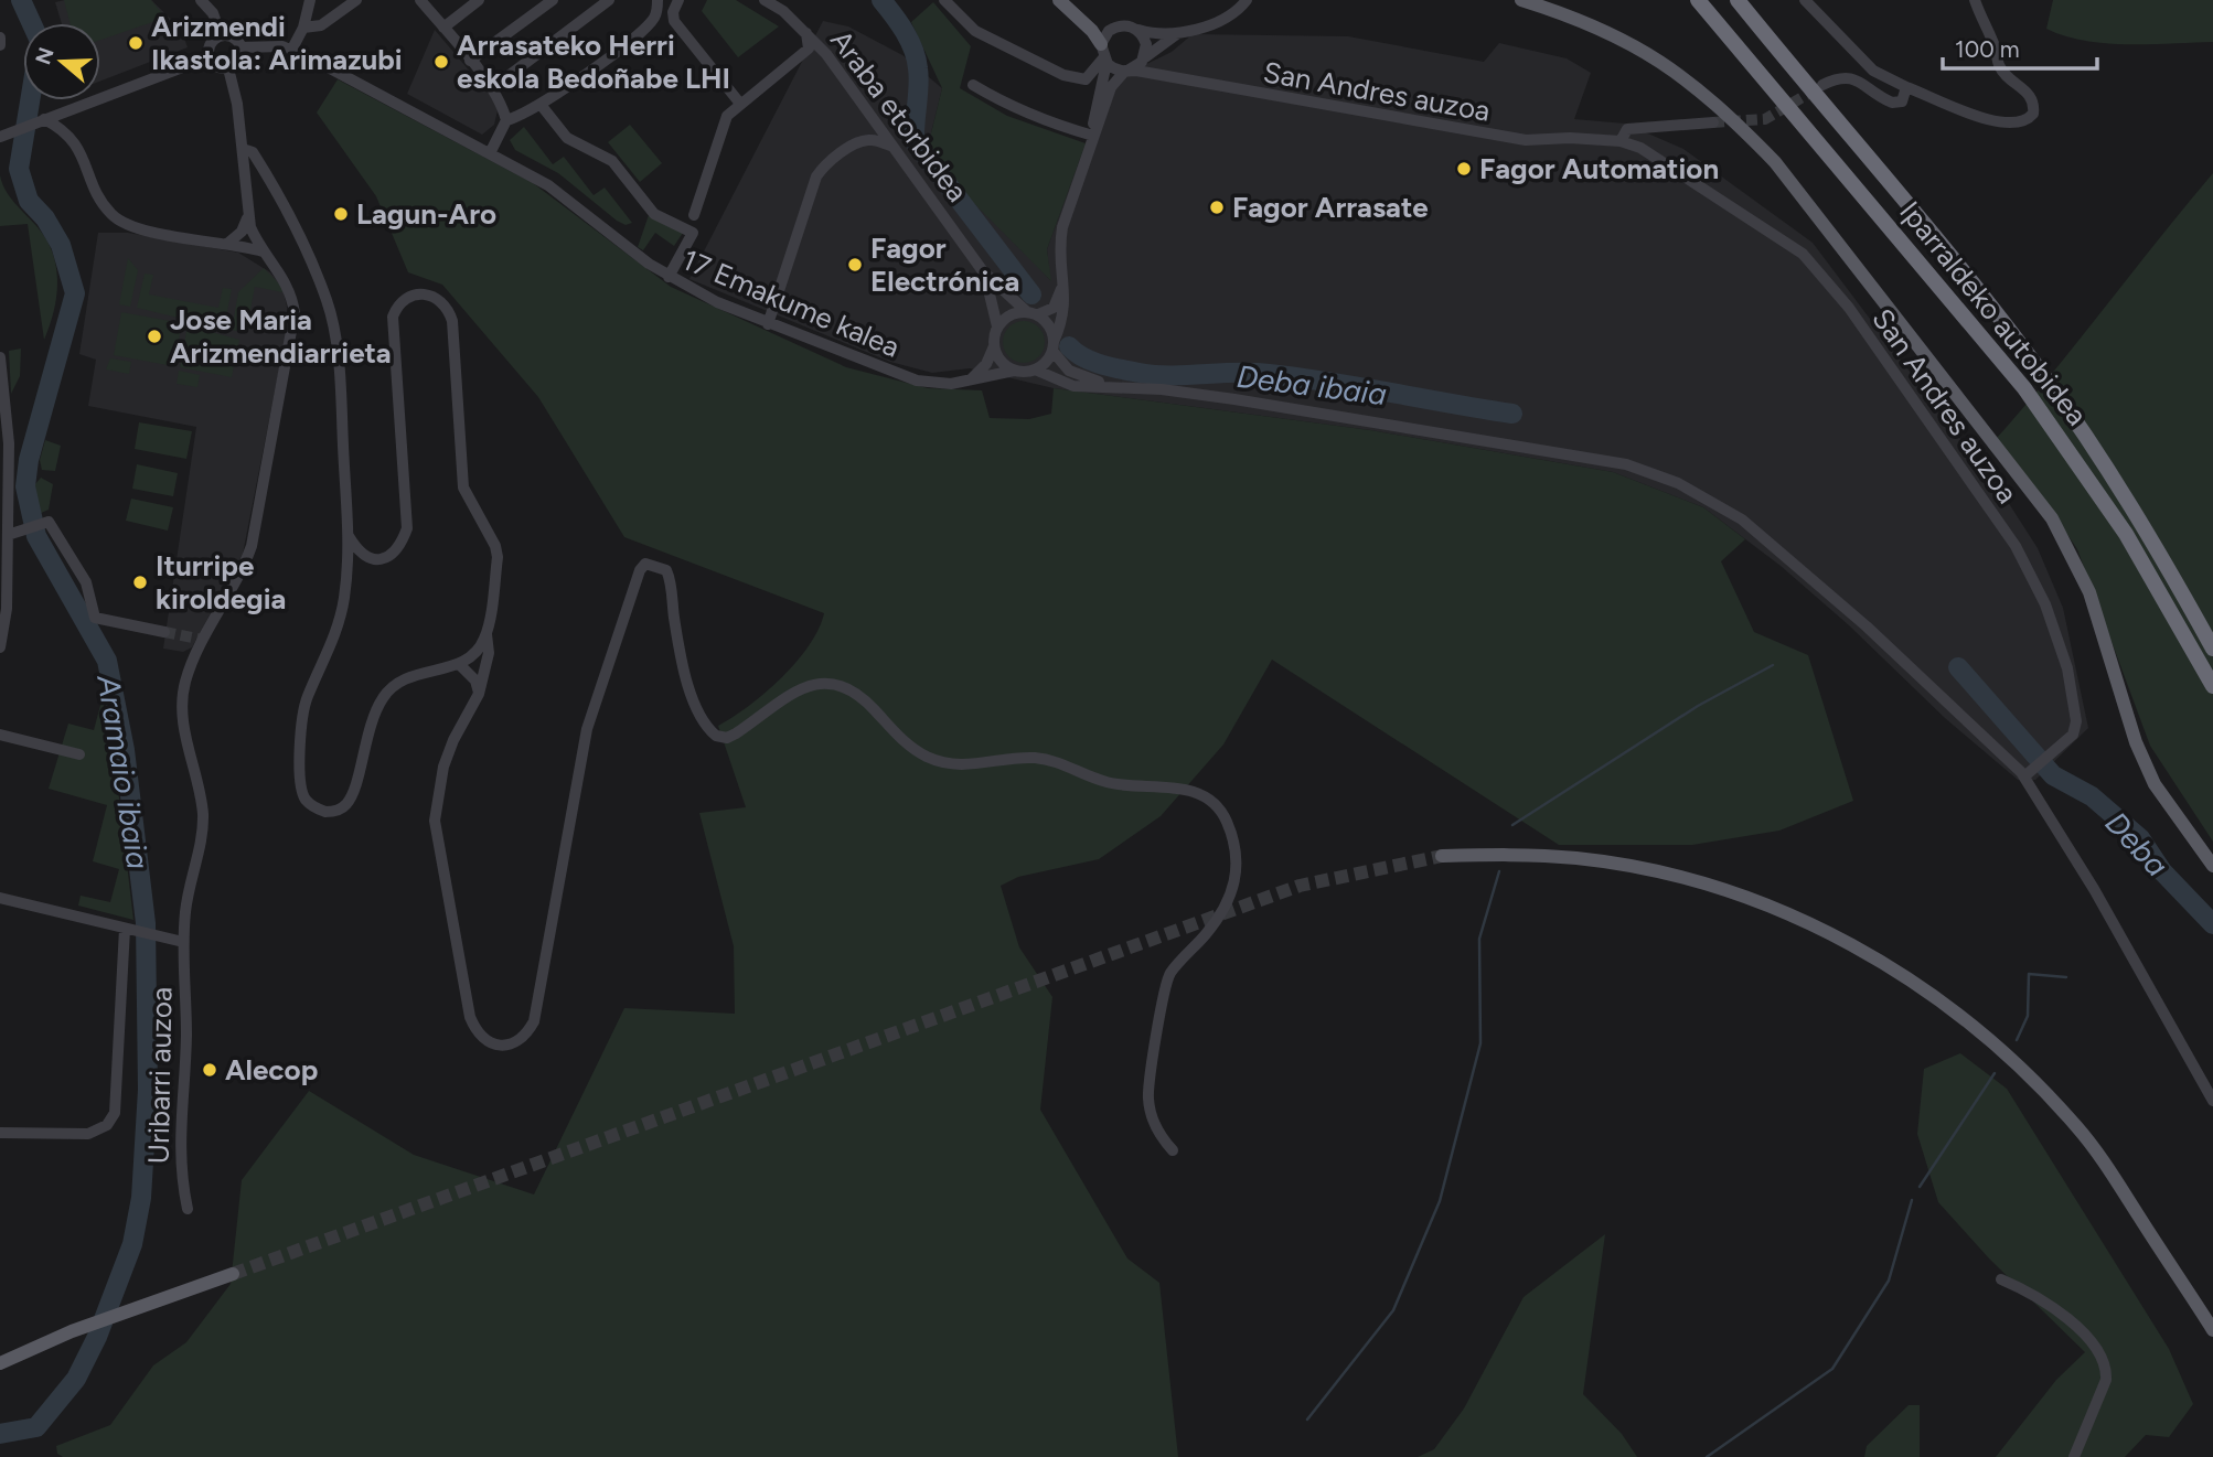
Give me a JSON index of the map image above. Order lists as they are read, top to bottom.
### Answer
{
  "streets": {
    "highway": ["Iparraldeko autobidea"],
    "street": [
      "San Andres auzoa",
      "Araba etorbidea",
      "17 Emakume kalea",
      "Uribarri auzoa"
    ]
  },
  "crossings": [
    ["Araba etorbidea", "17 Emakume kalea"],
    ["17 Emakume kalea", "Uribarri auzoa"]
  ],
  "water": ["Deba ibaia", "Aramaio ibaia", "Deba"],
  "places": [
    "Arizmendi Ikastola: Arimazubi",
    "Arrasateko Herri eskola Bedoñabe LHI",
    "Fagor Automation",
    "Fagor Arrasate",
    "Lagun-Aro",
    "Fagor Electrónica",
    "Jose Maria Arizmendiarrieta",
    "Iturripe kiroldegia",
    "Alecop"
  ],
  "scale_bar": "100 m",
  "north": "left"
}
